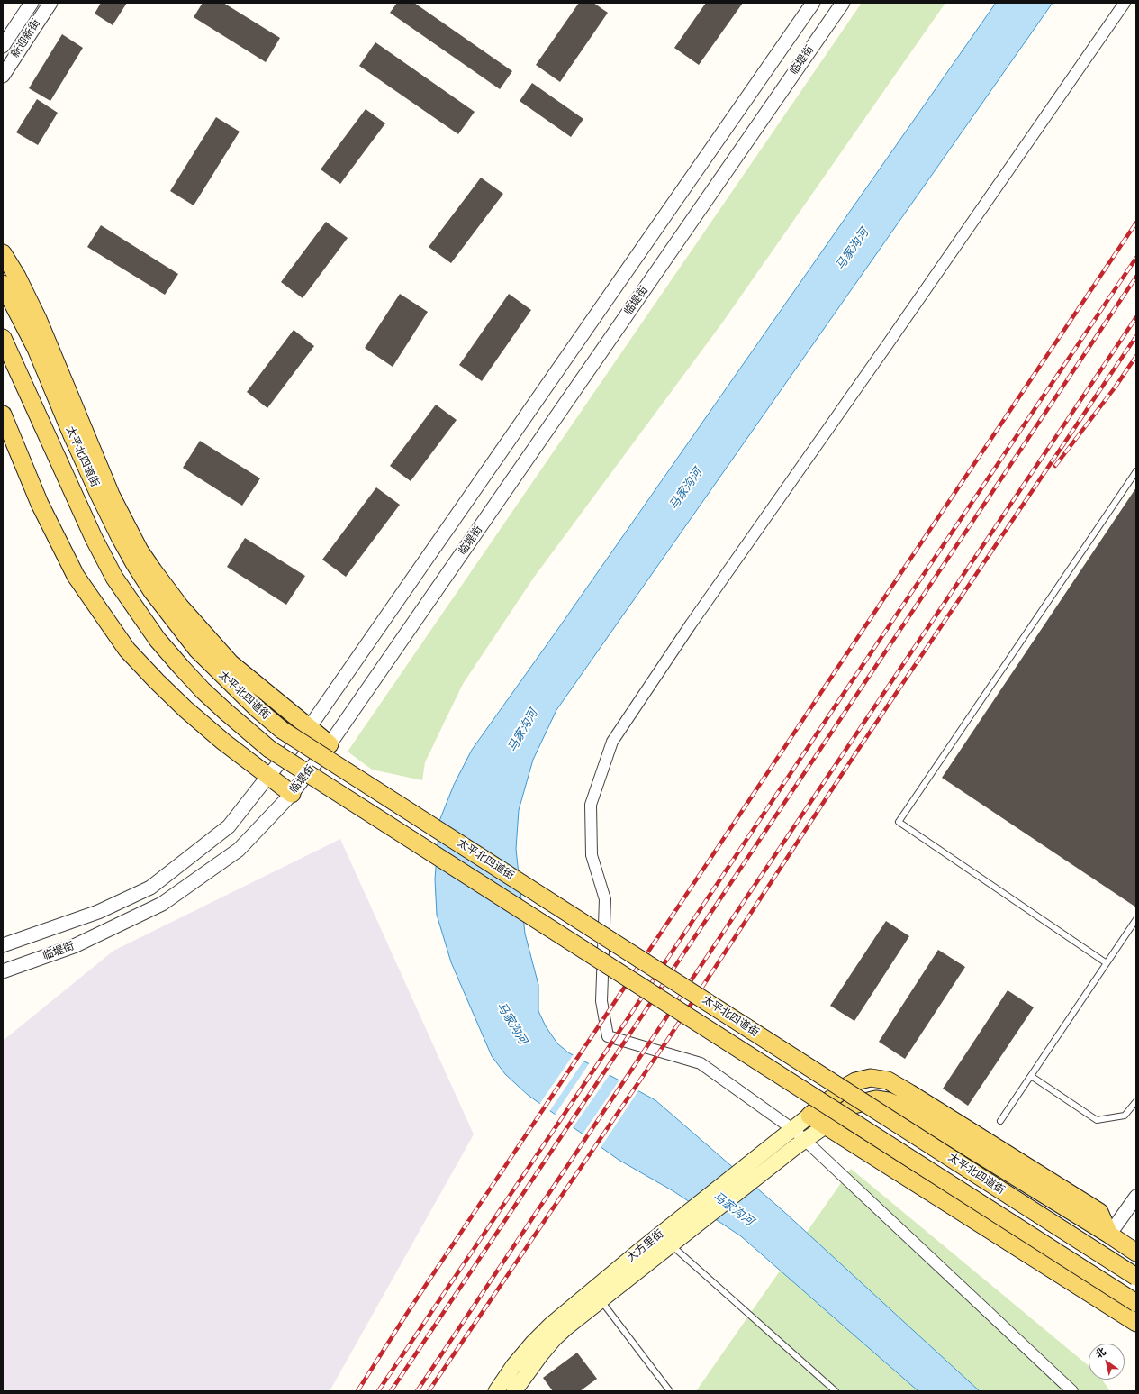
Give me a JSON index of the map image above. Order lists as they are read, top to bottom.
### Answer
{
  "streets": {
    "main road": ["太平北四道街", "大方里街"],
    "street": ["新迎新街", "临堤街"]
  },
  "crossings": [
    ["临堤街", "太平北四道街"]
  ],
  "water": ["马家沟河"],
  "north": "top left"
}
